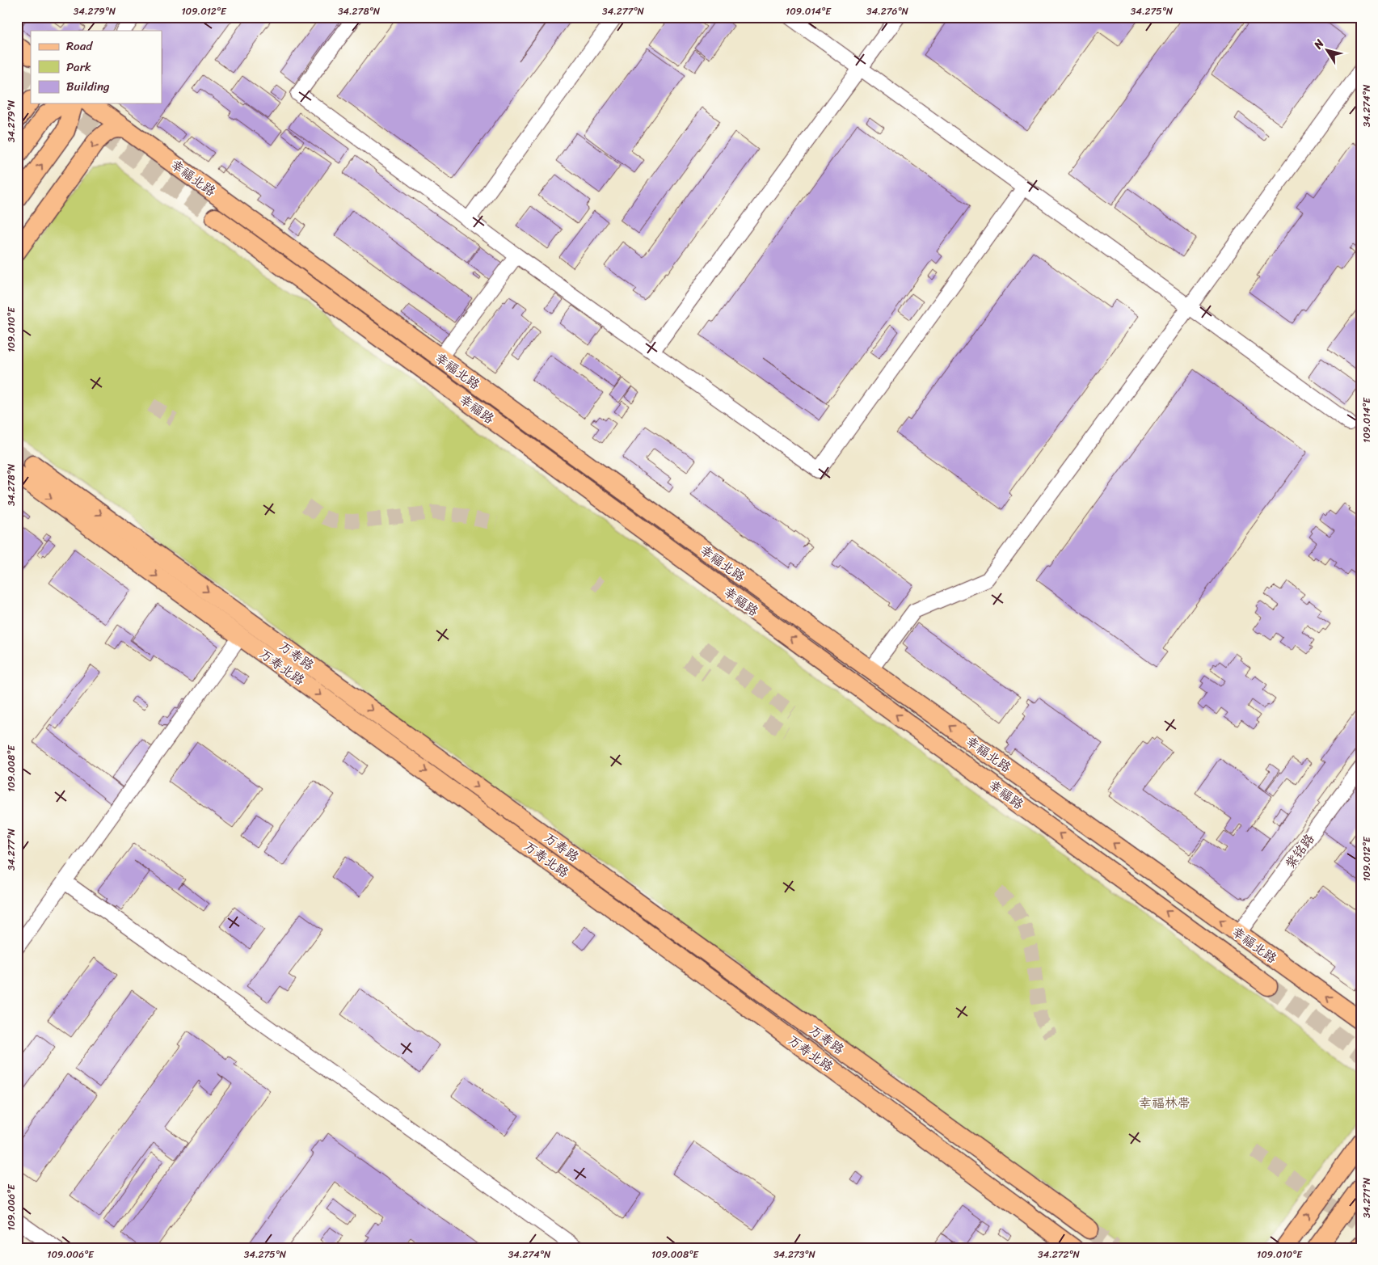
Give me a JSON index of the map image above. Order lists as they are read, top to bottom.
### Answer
{
  "streets": {
    "main road": [
      "幸福北路",
      "幸福路",
      "万寿路",
      "万寿北路"
    ],
    "street": ["紫铭路"]
  },
  "crossings": [
    ["幸福北路", "紫铭路"]
  ],
  "one_way": [
    "幸福北路",
    "幸福路",
    "万寿路",
    "万寿北路"
  ],
  "parks": ["幸福林带"],
  "legend": ["Road", "Park", "Building"],
  "north": "top left",
  "coordinates": [
    "34.279°N",
    "109.012°E",
    "34.278°N",
    "34.277°N",
    "109.014°E",
    "34.276°N",
    "34.275°N",
    "34.274°N",
    "109.010°E",
    "109.008°E",
    "34.271°N",
    "109.006°E",
    "34.273°N",
    "34.272°N"
  ]
}
